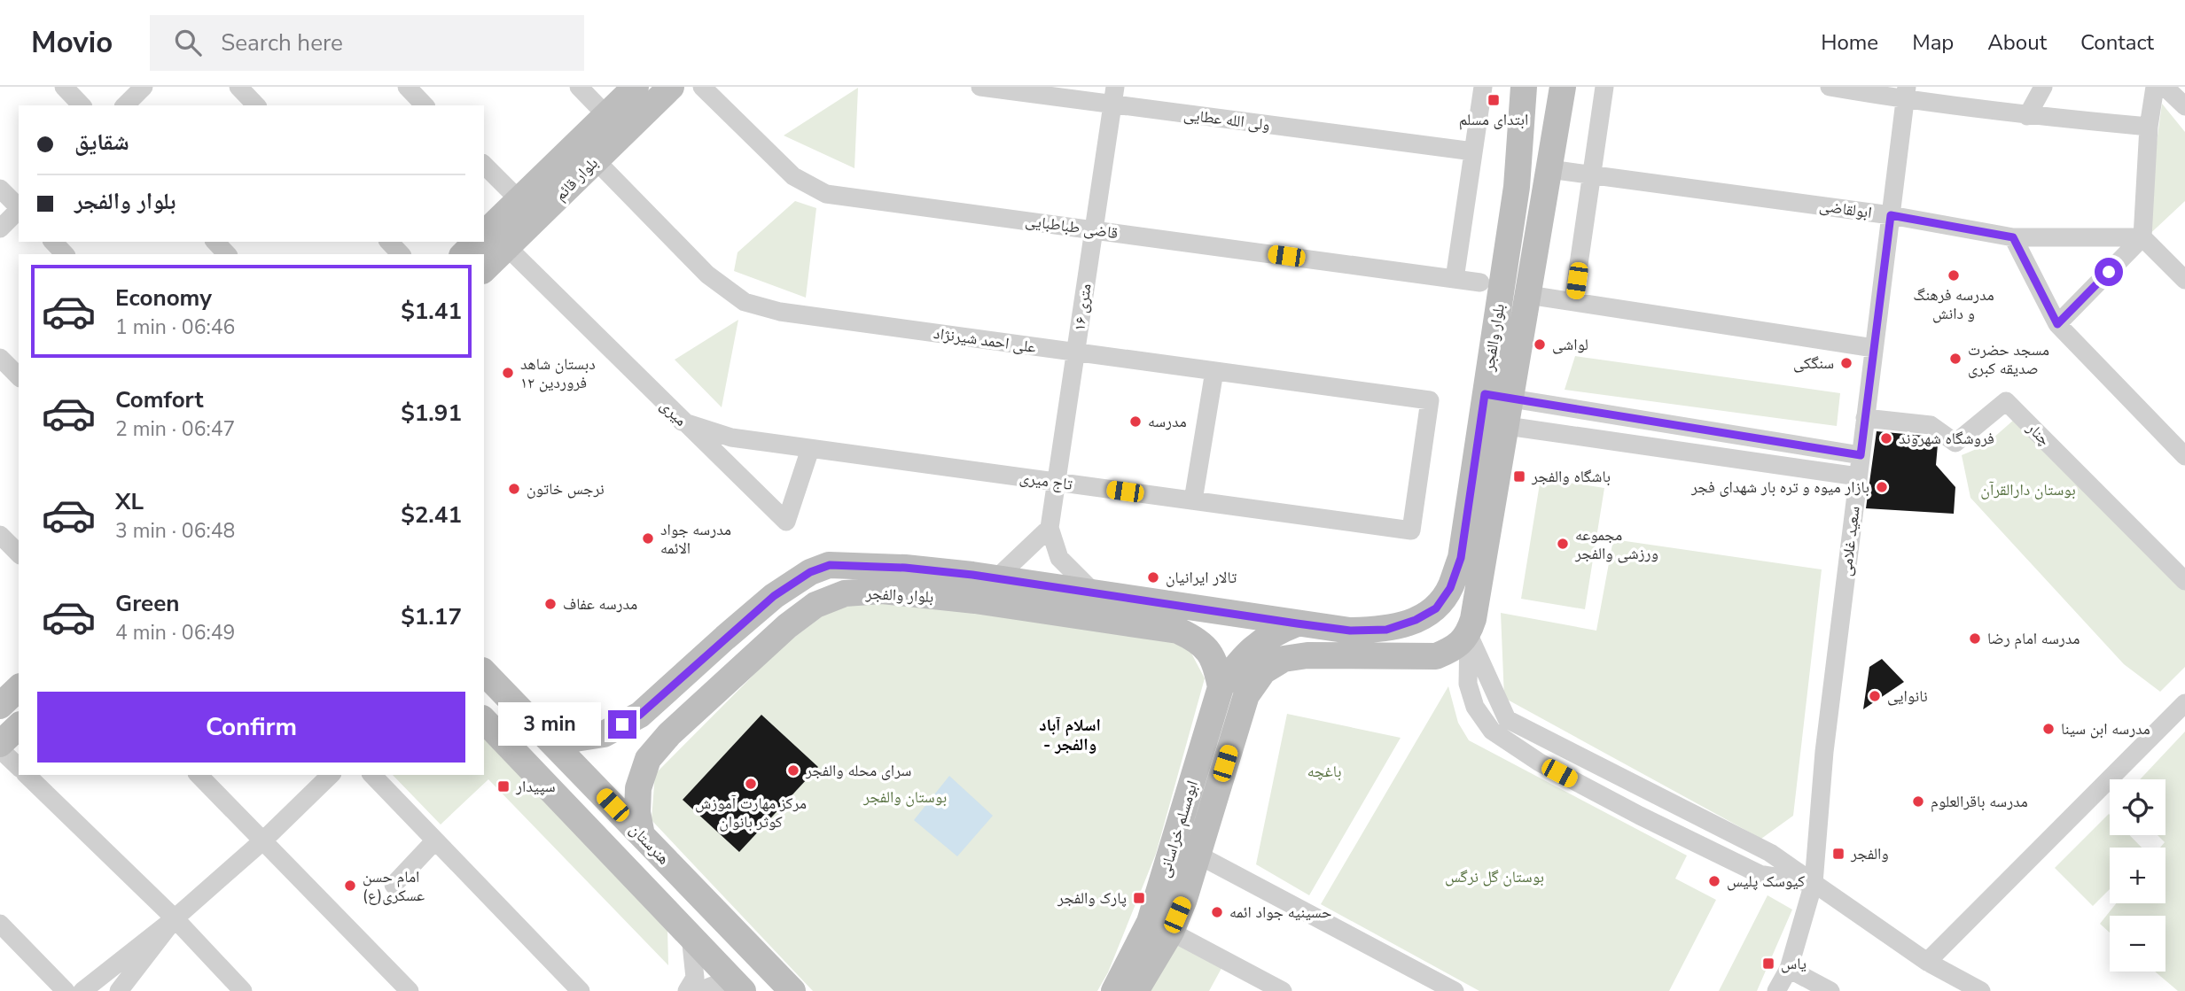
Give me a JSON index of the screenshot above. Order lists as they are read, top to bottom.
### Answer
{
  "streets": {
    "main road": [
      "بلوار قائم",
      "بلوار والفجر",
      "ابومسلم خراسانی",
      "هنرستان"
    ],
    "street": [
      "ولی الله عطایی",
      "ابولقاضی",
      "قاضی طباطبایی",
      "۱۶ متری",
      "علی احمد شیرنژاد",
      "میری",
      "چنار",
      "تاج میری",
      "سعید غلامی"
    ]
  },
  "crossings": [
    ["ولی الله عطایی", "۱۶ متری"],
    ["بلوار قائم", "علی احمد شیرنژاد"],
    ["بلوار قائم", "میری"],
    ["ابولقاضی", "بلوار والفجر"],
    ["ابولقاضی", "سعید غلامی"],
    ["قاضی طباطبایی", "۱۶ متری"],
    ["۱۶ متری", "علی احمد شیرنژاد"],
    ["۱۶ متری", "تاج میری"],
    ["بلوار والفجر", "ابومسلم خراسانی"],
    ["بلوار والفجر", "هنرستان"],
    ["علی احمد شیرنژاد", "تاج میری"],
    ["میری", "تاج میری"],
    ["چنار", "سعید غلامی"]
  ],
  "districts": ["اسلام آباد - والفجر"],
  "parks": [
    "بوستان دارالقرآن",
    "باغچه",
    "بوستان والفجر",
    "بوستان گل نرگس"
  ],
  "places": {
    "transit": [
      "ابتدای مسلم",
      "باشگاه والفجر",
      "سپیدار",
      "والفجر",
      "پارک والفجر",
      "یاس"
    ],
    "other": [
      "مدرسه فرهنگ و دانش",
      "لواشی",
      "مسجد حضرت صدیقه کبری",
      "سنگکی",
      "دبستان شاهد ۱۲ فروردین",
      "مدرسه",
      "فروشگاه شهروند",
      "بازار میوه و تره‌ بار شهدای فجر",
      "نرجس خاتون",
      "مدرسه جواد الائمه",
      "مجموعه ورزشی والفجر",
      "تالار ایرانیان",
      "مدرسه عفاف",
      "مدرسه امام رضا",
      "نانوایی",
      "مدرسه ابن سینا",
      "سرای محله والفجر",
      "مرکز مهارت آموزش کوثر بانوان",
      "مدرسه باقرالعلوم",
      "کیوسک پلیس",
      "امام حسن عسکری(ع)",
      "حسینیه جواد ائمه"
    ]
  },
  "page": {
    "header": "Movio",
    "search": "Search here",
    "nav": [
      "Home",
      "Map",
      "About",
      "Contact"
    ],
    "banner": ["شقایق", "بلوار والفجر"],
    "list": [
      {
        "name": "Economy",
        "note": "1 min · 06:46",
        "value": "$1.41"
      },
      {
        "name": "Comfort",
        "note": "2 min · 06:47",
        "value": "$1.91"
      },
      {
        "name": "XL",
        "note": "3 min · 06:48",
        "value": "$2.41"
      },
      {
        "name": "Green",
        "note": "4 min · 06:49",
        "value": "$1.17"
      }
    ],
    "buttons": "Confirm",
    "bubble": "3 min",
    "map_buttons": ["+", "−"]
  }
}
